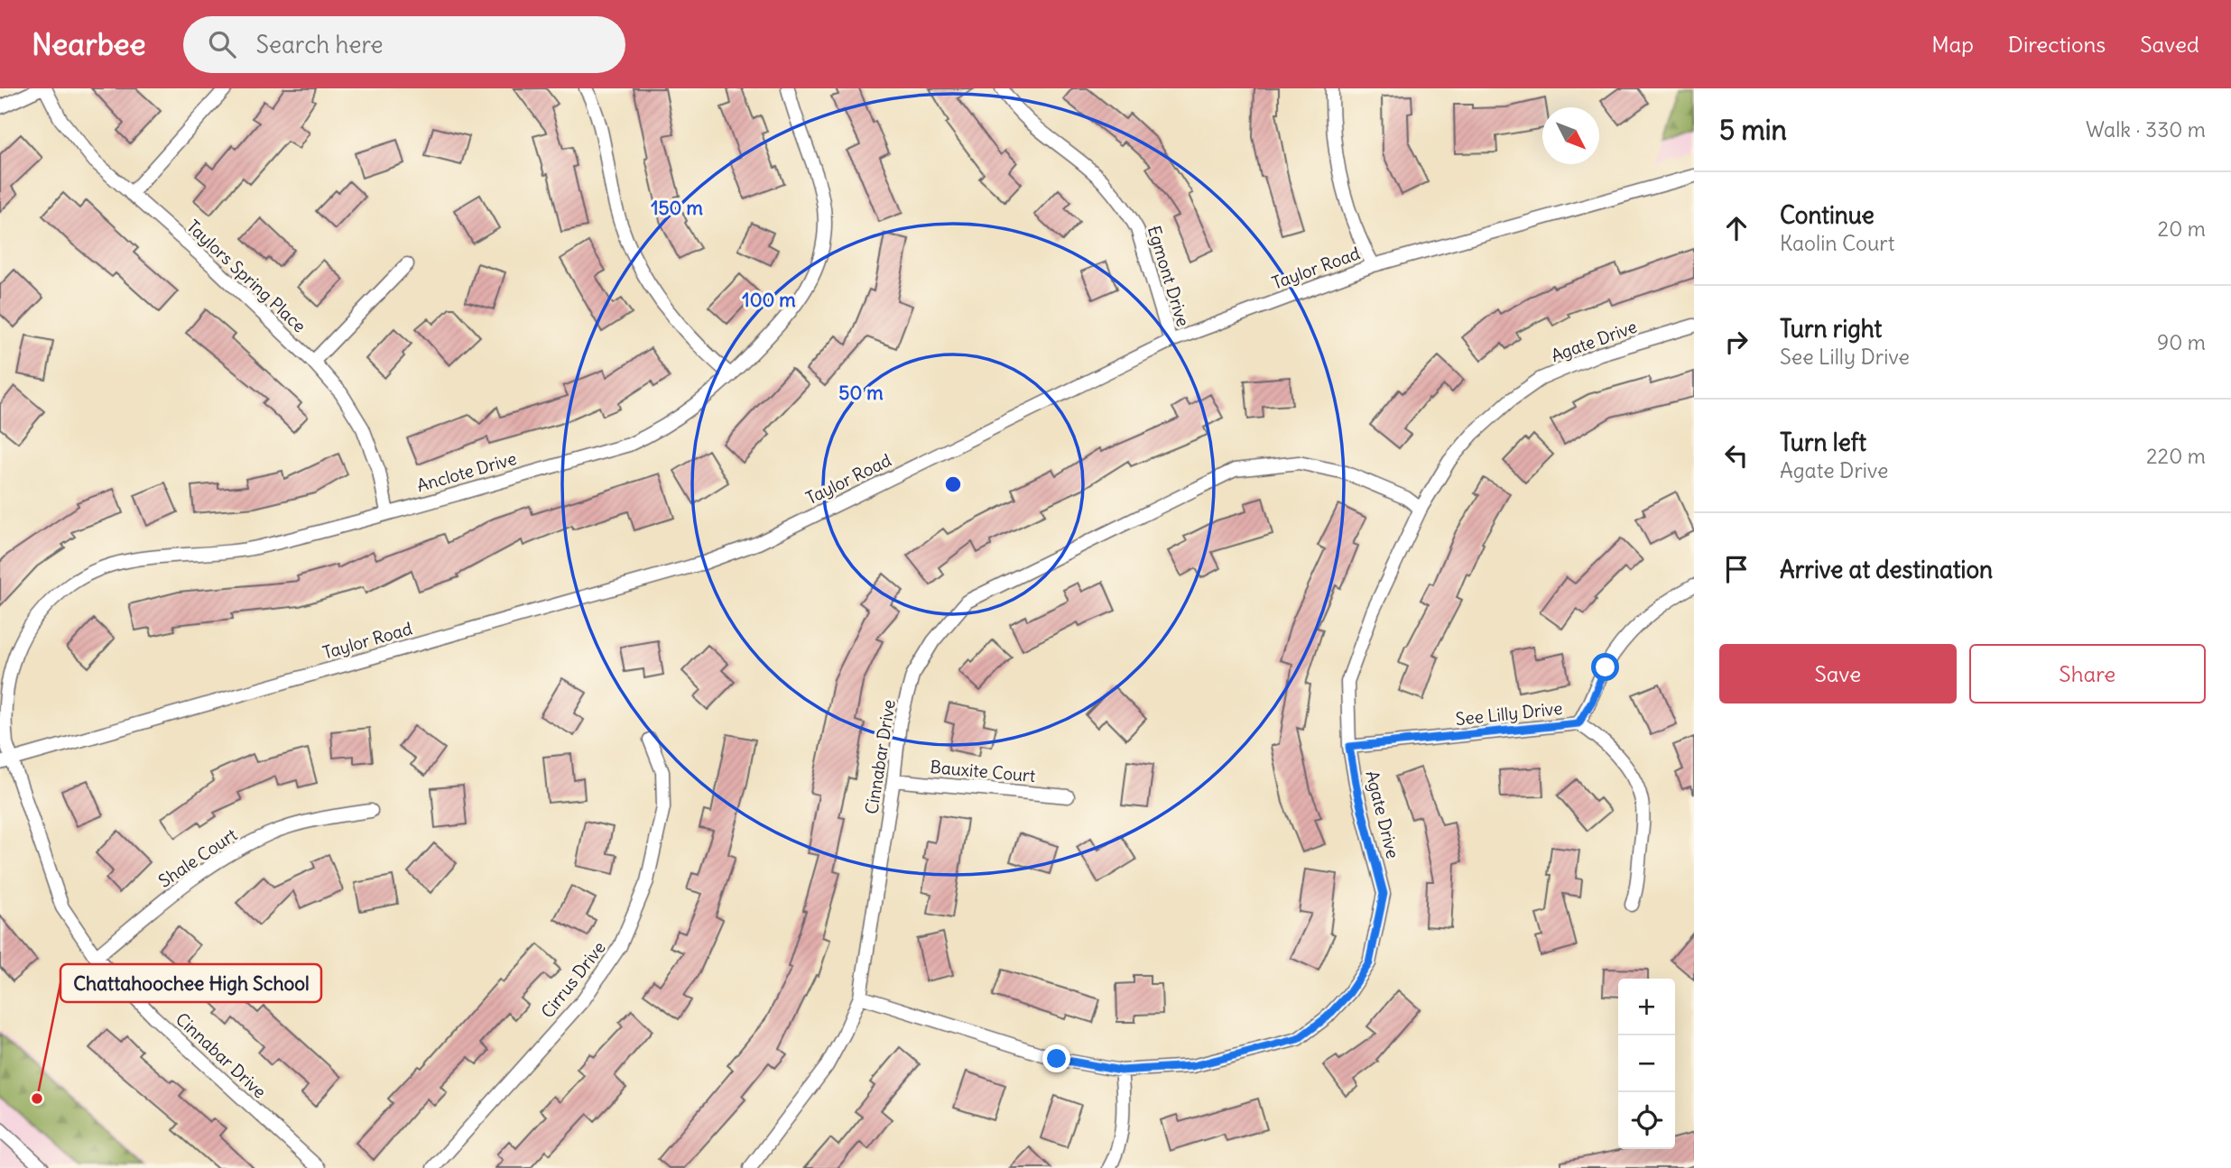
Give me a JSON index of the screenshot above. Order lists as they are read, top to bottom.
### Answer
{
  "streets": {
    "street": [
      "Taylor Road",
      "Taylors Spring Place",
      "Egmont Drive",
      "Agate Drive",
      "Anclote Drive",
      "See Lilly Drive",
      "Cinnabar Drive",
      "Bauxite Court",
      "Shale Court",
      "Cirrus Drive"
    ]
  },
  "crossings": [
    ["Taylor Road", "Egmont Drive"],
    ["Taylor Road", "Anclote Drive"],
    ["Taylor Road", "Cinnabar Drive"],
    ["Taylors Spring Place", "Anclote Drive"],
    ["Agate Drive", "See Lilly Drive"],
    ["Agate Drive", "Cinnabar Drive"],
    ["Anclote Drive", "Cinnabar Drive"],
    ["Cinnabar Drive", "Bauxite Court"],
    ["Cinnabar Drive", "Shale Court"]
  ],
  "places": ["Chattahoochee High School"],
  "north": "bottom right",
  "page": {
    "header": "Nearbee",
    "search": "Search here",
    "nav": ["Map", "Directions", "Saved"],
    "heading": ["5 min", "Walk · 330 m"],
    "list": [
      ["Continue", "Kaolin Court", "20 m"],
      ["Turn right", "See Lilly Drive", "90 m"],
      ["Turn left", "Agate Drive", "220 m"],
      "Arrive at destination"
    ],
    "buttons": ["Save", "Share"],
    "map_buttons": ["+", "−"]
  },
  "rings": ["150 m", "100 m", "50 m"]
}
